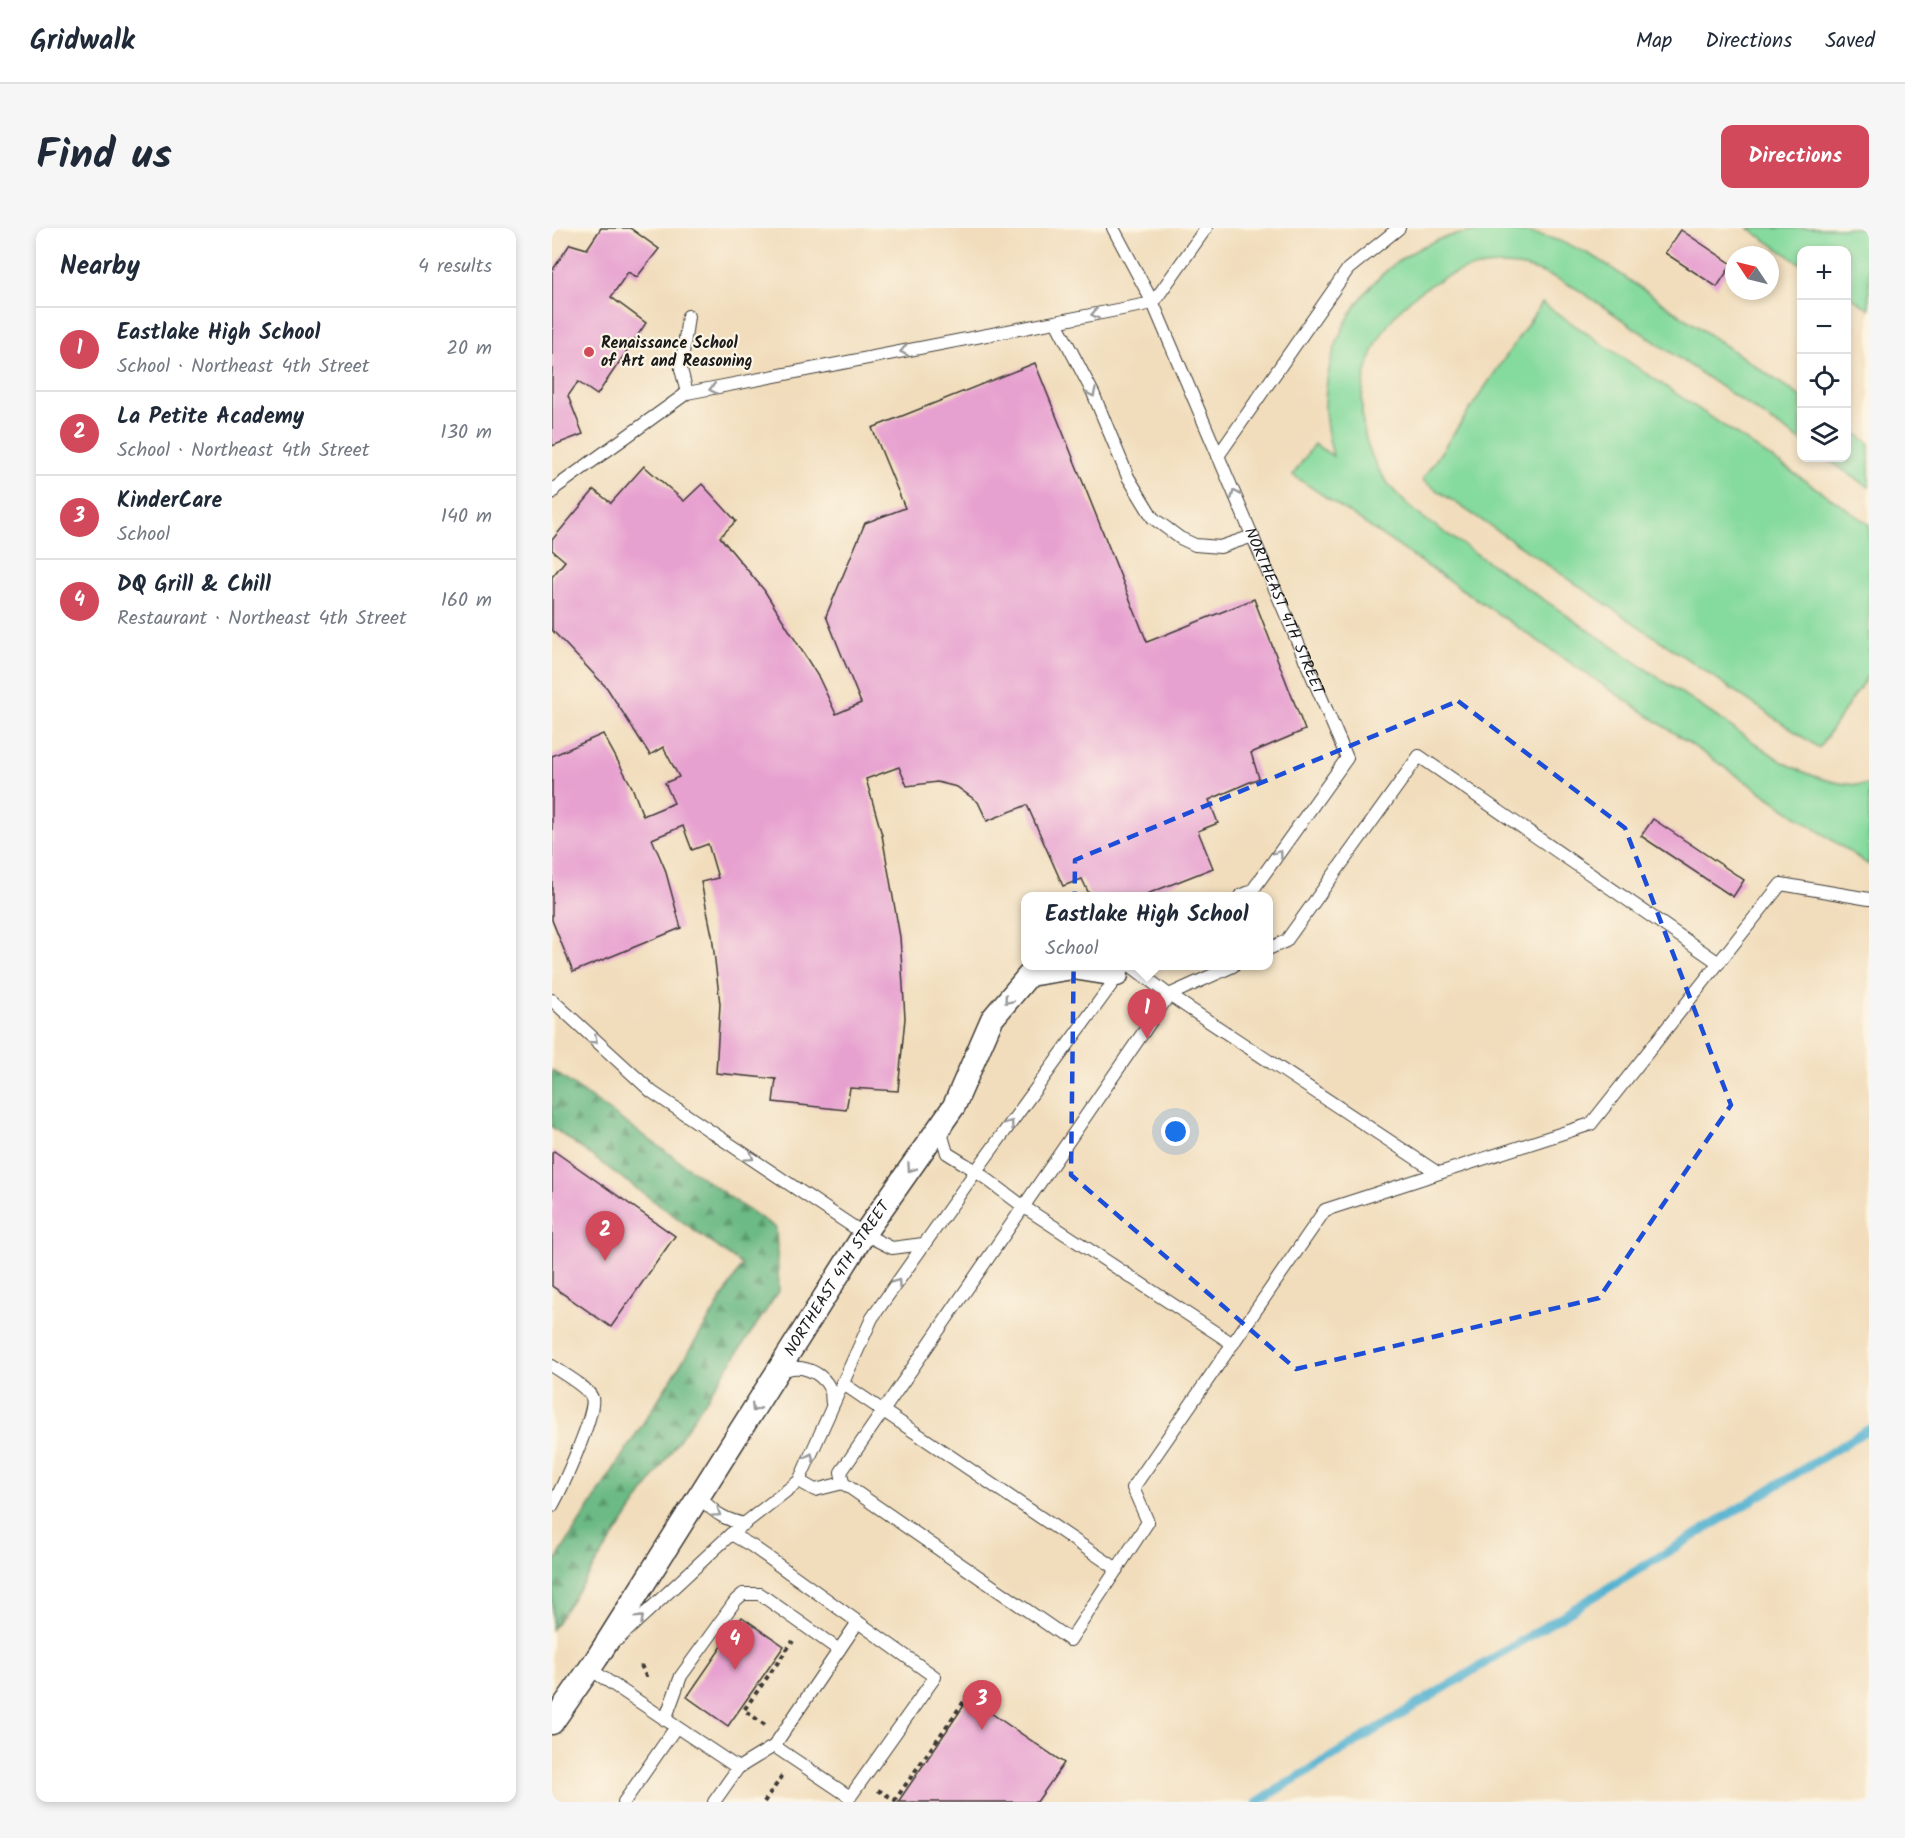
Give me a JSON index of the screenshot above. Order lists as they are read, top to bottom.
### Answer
{
  "streets": {
    "street": ["NORTHEAST 4TH STREET"]
  },
  "places": ["Renaissance School of Art and Reasoning"],
  "north": "top left",
  "page": {
    "header": "Gridwalk",
    "nav": ["Map", "Directions", "Saved"],
    "title": "Find us",
    "buttons": "Directions",
    "heading": ["Nearby", "4 results"],
    "map_buttons": ["+", "−"],
    "list": [
      {
        "mark": "1",
        "name": "Eastlake High School",
        "note": "School · Northeast 4th Street",
        "value": "20 m"
      },
      {
        "mark": "2",
        "name": "La Petite Academy",
        "note": "School · Northeast 4th Street",
        "value": "130 m"
      },
      {
        "mark": "3",
        "name": "KinderCare",
        "note": "School",
        "value": "140 m"
      },
      {
        "mark": "4",
        "name": "DQ Grill & Chill",
        "note": "Restaurant · Northeast 4th Street",
        "value": "160 m"
      }
    ],
    "popup": ["Eastlake High School", "School"],
    "pins": [
      "1",
      "2",
      "4",
      "3"
    ]
  }
}
